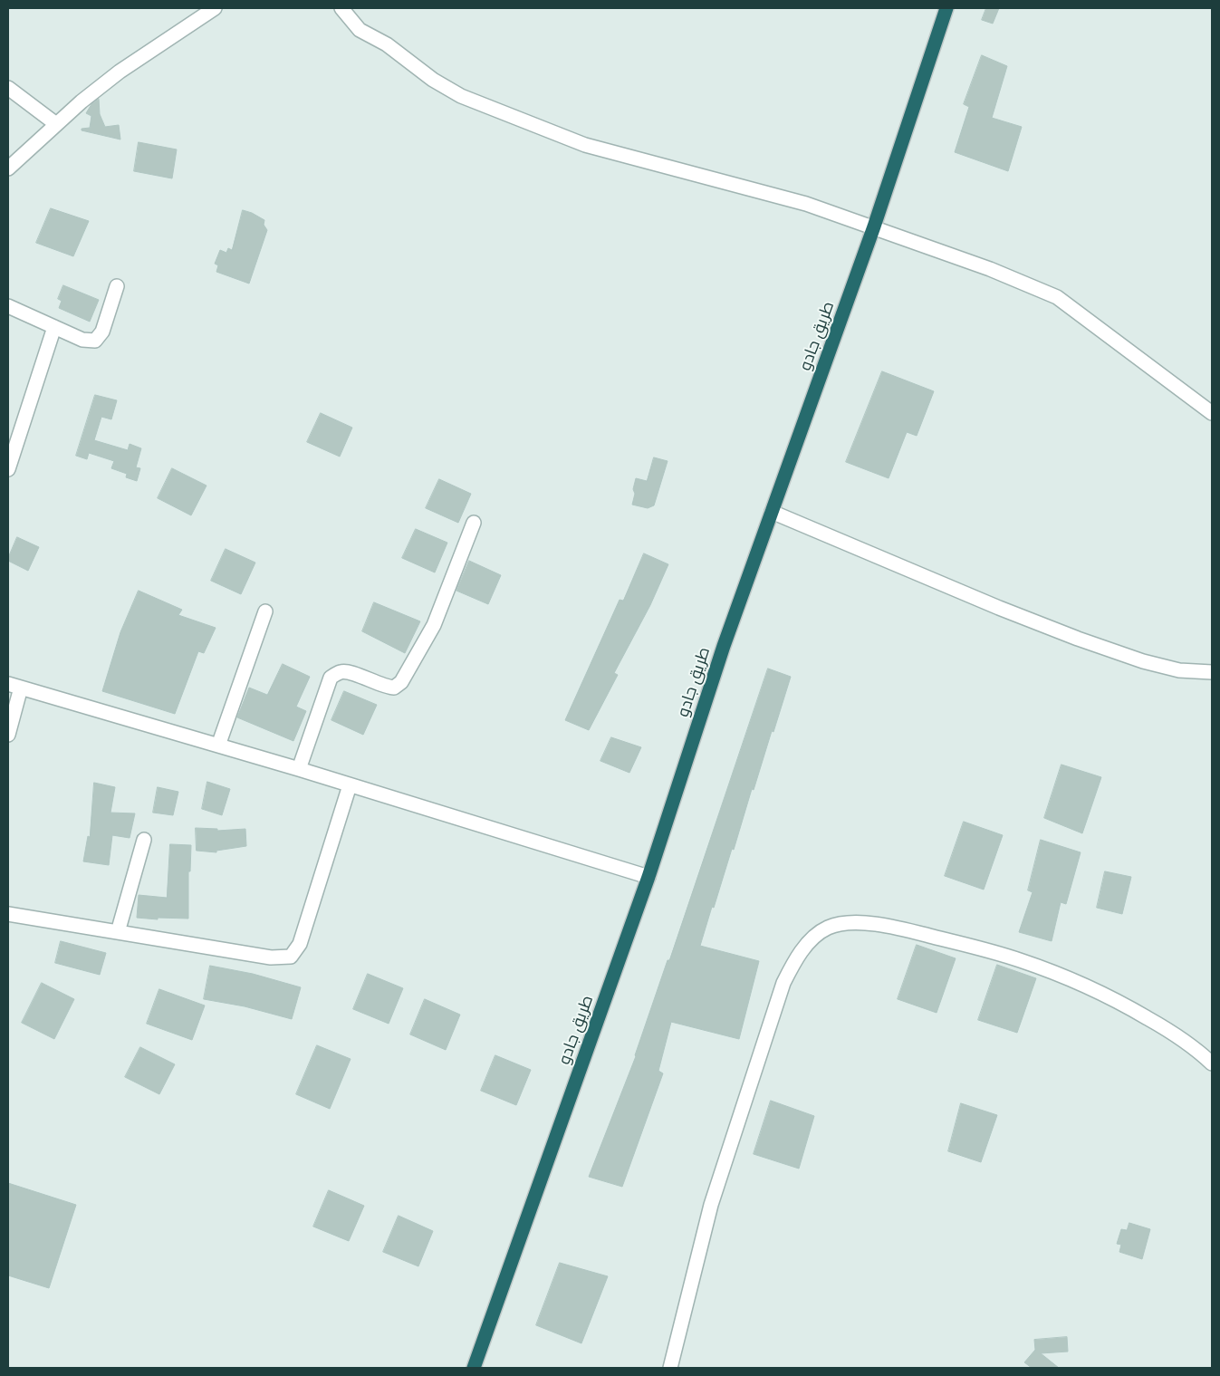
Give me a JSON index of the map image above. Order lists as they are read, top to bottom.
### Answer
{
  "streets": {
    "highway": ["طريق جادو"]
  }
}
